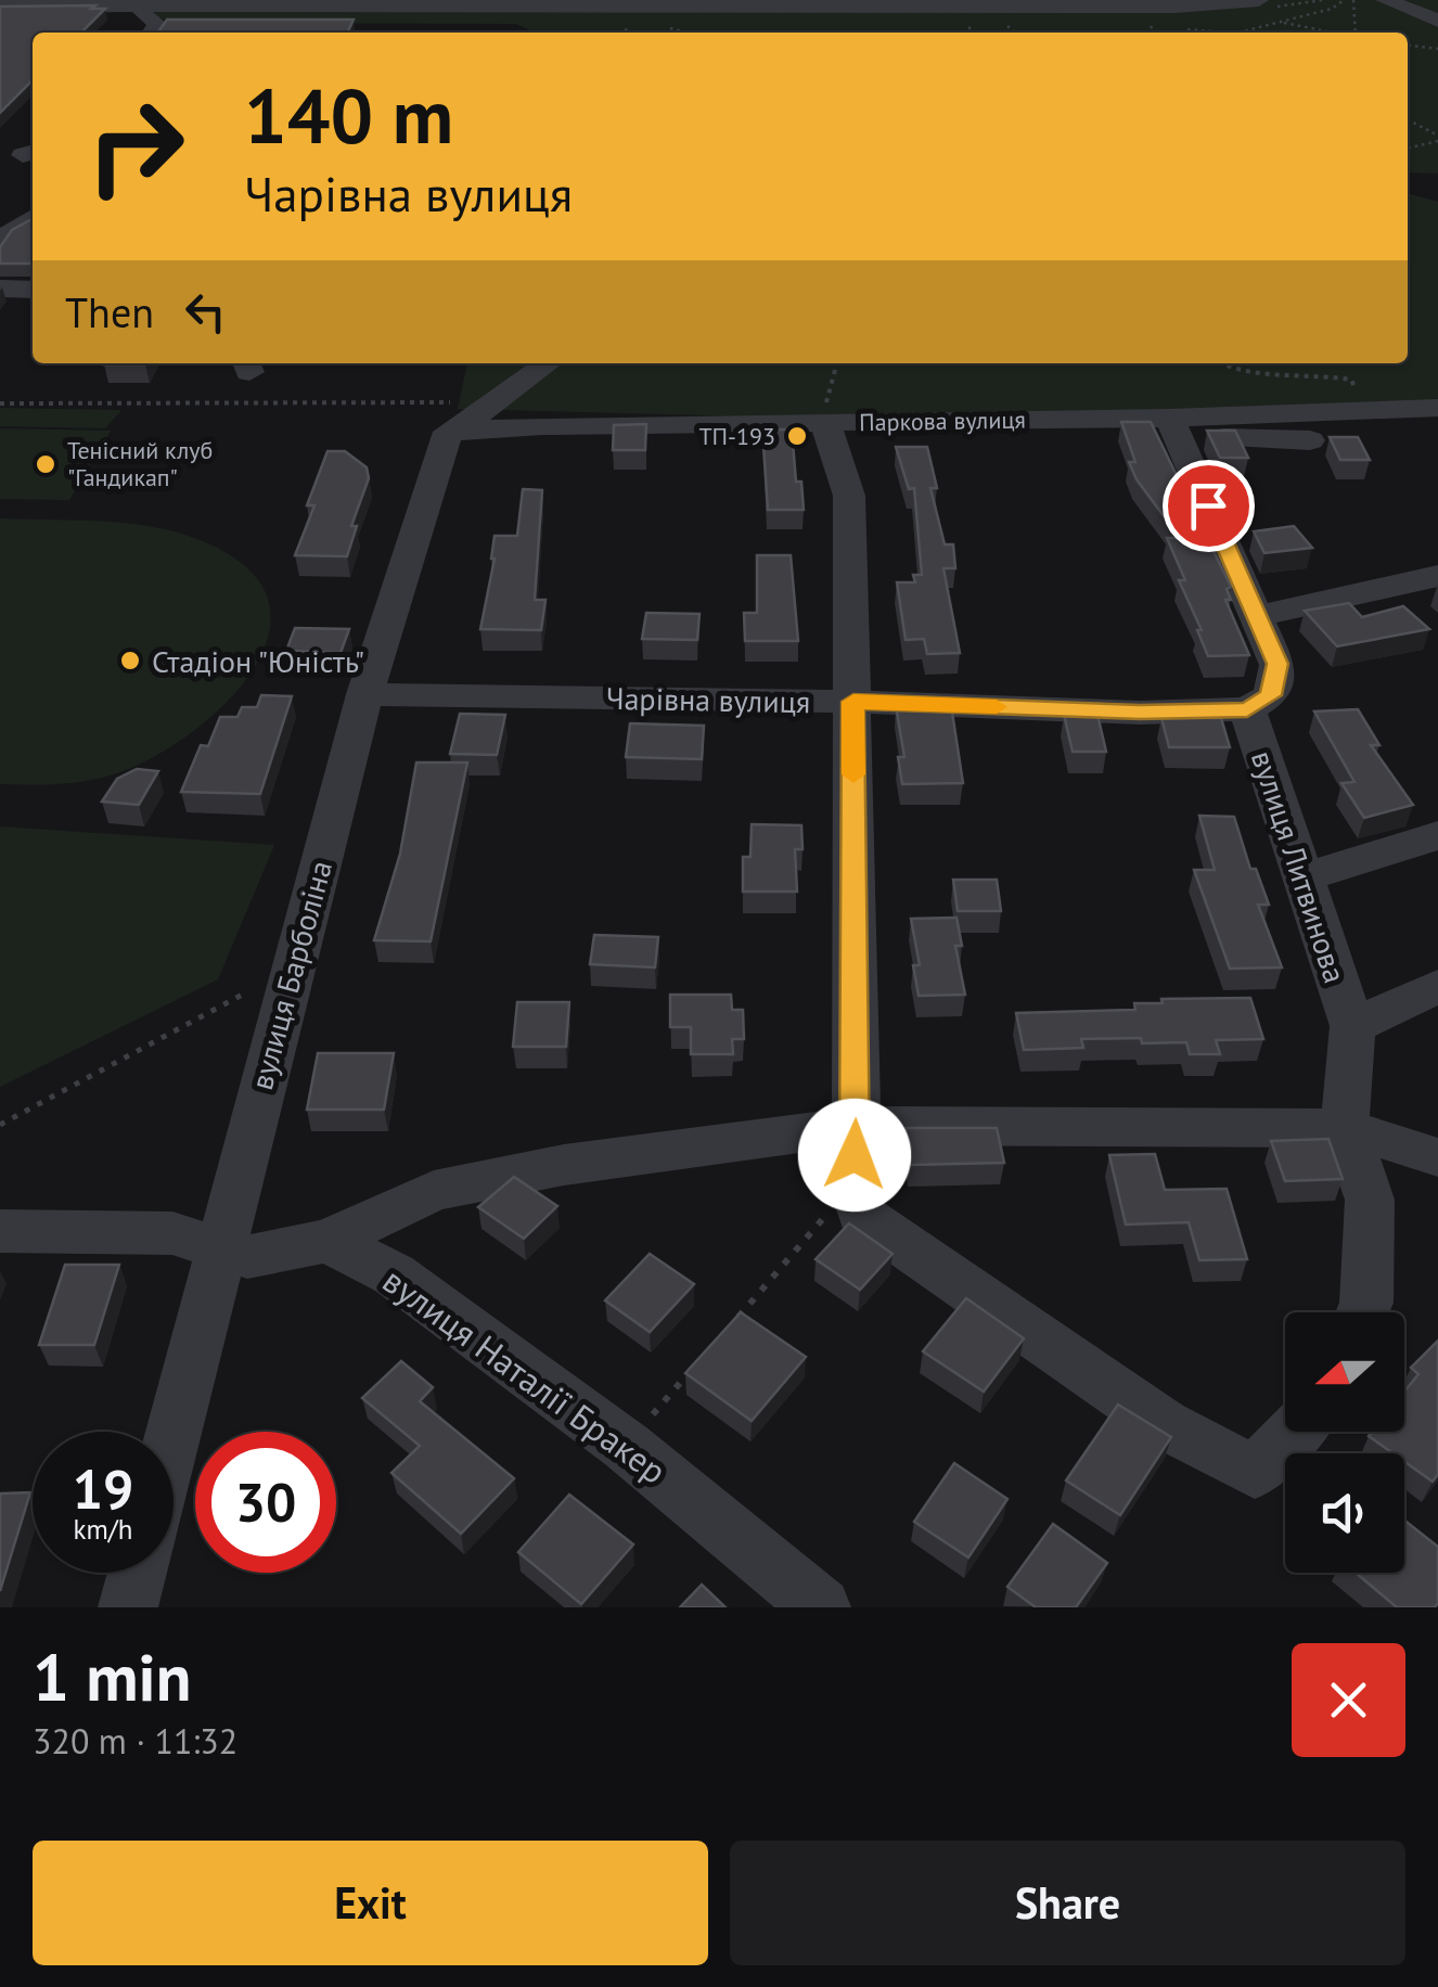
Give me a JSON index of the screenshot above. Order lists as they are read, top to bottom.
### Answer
{
  "streets": {
    "street": [
      "Паркова вулиця",
      "Чарівна вулиця",
      "вулиця Литвинова",
      "вулиця Барболіна",
      "вулиця Наталії Бракер"
    ]
  },
  "crossings": [
    ["Паркова вулиця", "вулиця Литвинова"],
    ["Паркова вулиця", "вулиця Барболіна"],
    ["Чарівна вулиця", "вулиця Литвинова"],
    ["Чарівна вулиця", "вулиця Барболіна"]
  ],
  "places": ["ТП-193", "Тенісний клуб \"Гандикап\"", "Стадіон \"Юність\""],
  "north": "left",
  "page": {
    "turn": ["140 m", "Чарівна вулиця"],
    "then": "Then",
    "speed": "19 km/h",
    "limit": "30",
    "heading": ["1 min", "320 m · 11:32"],
    "buttons": ["Exit", "Share"]
  }
}
